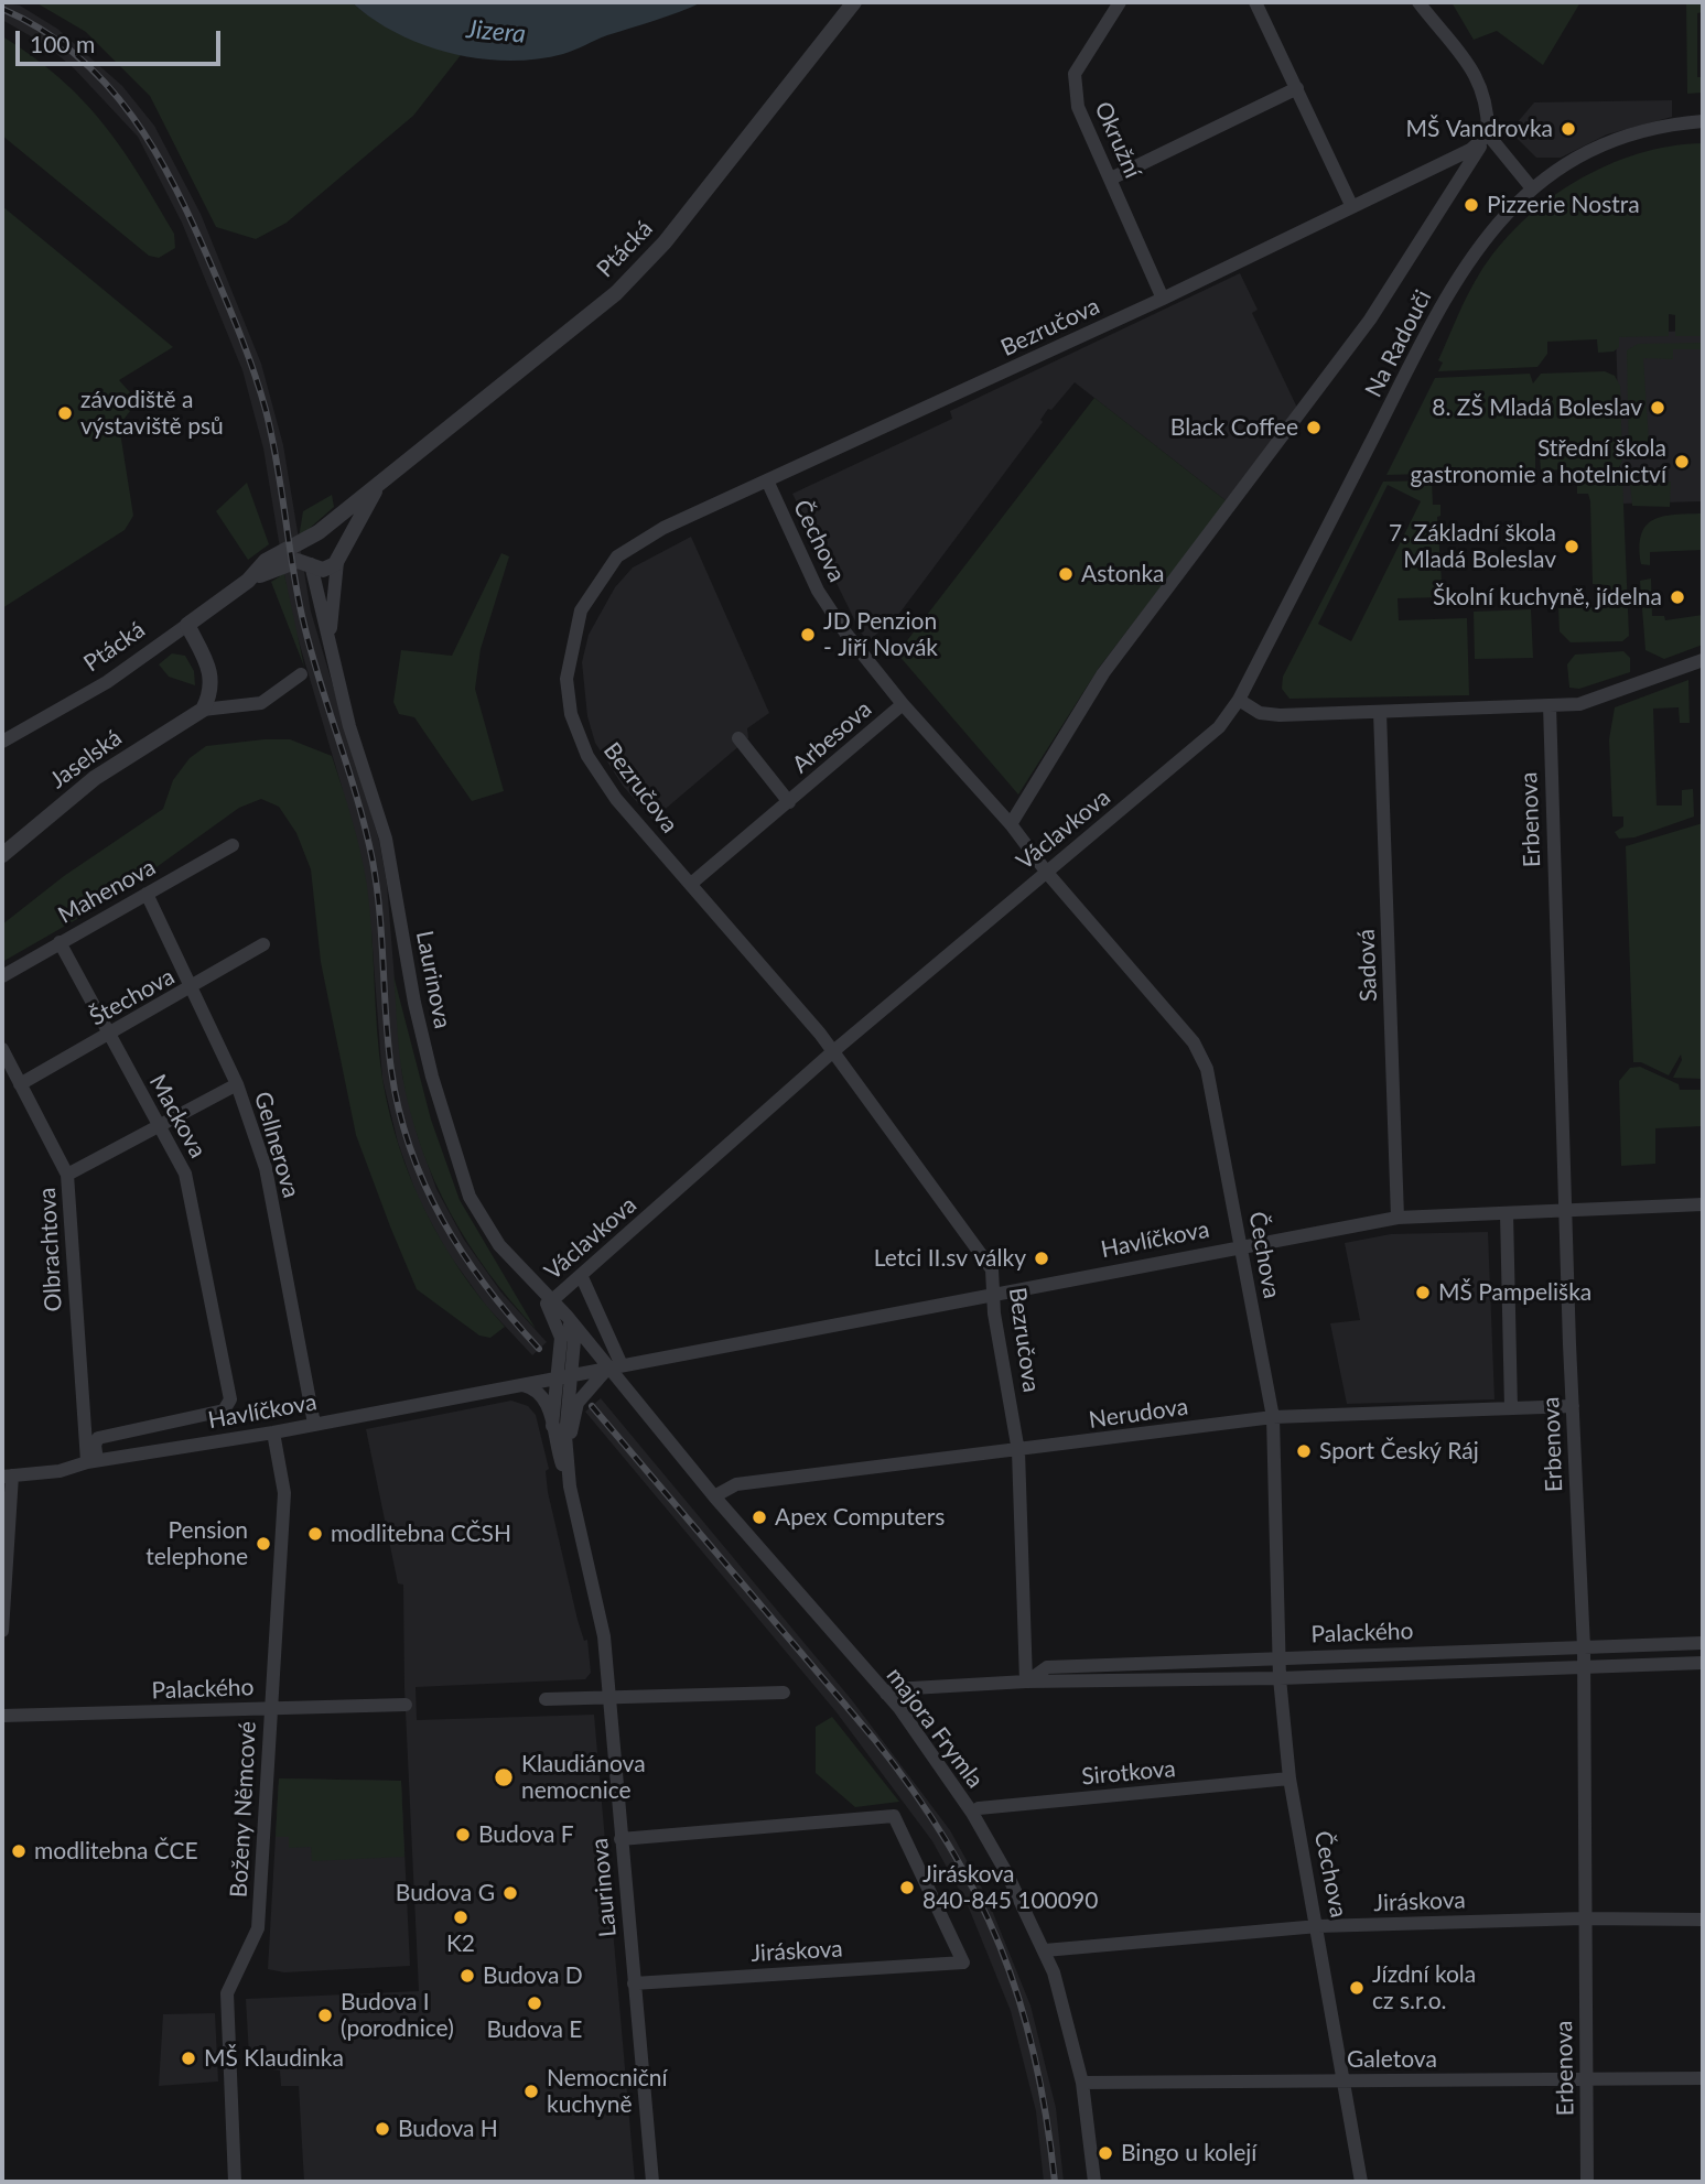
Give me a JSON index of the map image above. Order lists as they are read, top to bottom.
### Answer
{
  "streets": {
    "street": [
      "Okružní",
      "Ptácká",
      "Bezručova",
      "Na Radouči",
      "Čechova",
      "Arbesova",
      "Jaselská",
      "Erbenova",
      "Václavkova",
      "Mahenova",
      "Sadová",
      "Laurinova",
      "Štechova",
      "Mackova",
      "Gellnerova",
      "Havlíčkova",
      "Olbrachtova",
      "Nerudova",
      "Palackého",
      "majora Frymla",
      "Sirotkova",
      "Boženy Němcové",
      "Jiráskova",
      "Galetova"
    ]
  },
  "crossings": [
    ["Okružní", "Bezručova"],
    ["Ptácká", "Laurinova"],
    ["Bezručova", "Čechova"],
    ["Bezručova", "Arbesova"],
    ["Bezručova", "Václavkova"],
    ["Bezručova", "Havlíčkova"],
    ["Bezručova", "Nerudova"],
    ["Bezručova", "Palackého"],
    ["Na Radouči", "Václavkova"],
    ["Čechova", "Arbesova"],
    ["Čechova", "Václavkova"],
    ["Čechova", "Havlíčkova"],
    ["Čechova", "Nerudova"],
    ["Čechova", "Palackého"],
    ["Čechova", "Sirotkova"],
    ["Čechova", "Jiráskova"],
    ["Čechova", "Galetova"],
    ["Erbenova", "Havlíčkova"],
    ["Erbenova", "Nerudova"],
    ["Erbenova", "Palackého"],
    ["Erbenova", "Jiráskova"],
    ["Erbenova", "Galetova"],
    ["Václavkova", "Laurinova"],
    ["Mahenova", "Mackova"],
    ["Mahenova", "Gellnerova"],
    ["Sadová", "Havlíčkova"],
    ["Laurinova", "Havlíčkova"],
    ["Laurinova", "majora Frymla"],
    ["Laurinova", "Jiráskova"],
    ["Štechova", "Mackova"],
    ["Štechova", "Gellnerova"],
    ["Štechova", "Olbrachtova"],
    ["Mackova", "Havlíčkova"],
    ["Mackova", "Olbrachtova"],
    ["Gellnerova", "Havlíčkova"],
    ["Havlíčkova", "Olbrachtova"],
    ["Havlíčkova", "majora Frymla"],
    ["Havlíčkova", "Boženy Němcové"],
    ["Nerudova", "majora Frymla"],
    ["Palackého", "majora Frymla"],
    ["Palackého", "Boženy Němcové"],
    ["majora Frymla", "Sirotkova"],
    ["majora Frymla", "Jiráskova"],
    ["majora Frymla", "Galetova"]
  ],
  "water": ["Jizera"],
  "places": [
    "MŠ Vandrovka",
    "Pizzerie Nostra",
    "8. ZŠ Mladá Boleslav",
    "závodiště a výstaviště psů",
    "Black Coffee",
    "Střední škola gastronomie a hotelnictví",
    "7. Základní škola Mladá Boleslav",
    "Astonka",
    "Školní kuchyně, jídelna",
    "JD Penzion - Jiří Novák",
    "Letci II.sv války",
    "MŠ Pampeliška",
    "Sport Český Ráj",
    "Apex Computers",
    "modlitebna CČSH",
    "Pension telephone",
    "Klaudiánova nemocnice",
    "Budova F",
    "modlitebna ČCE",
    "Jiráskova 840-845 100090",
    "Budova G",
    "K2",
    "Budova D",
    "Jízdní kola cz s.r.o.",
    "Budova E",
    "Budova I (porodnice)",
    "MŠ Klaudinka",
    "Nemocniční kuchyně",
    "Budova H",
    "Bingo u kolejí"
  ],
  "scale_bar": "100 m"
}
